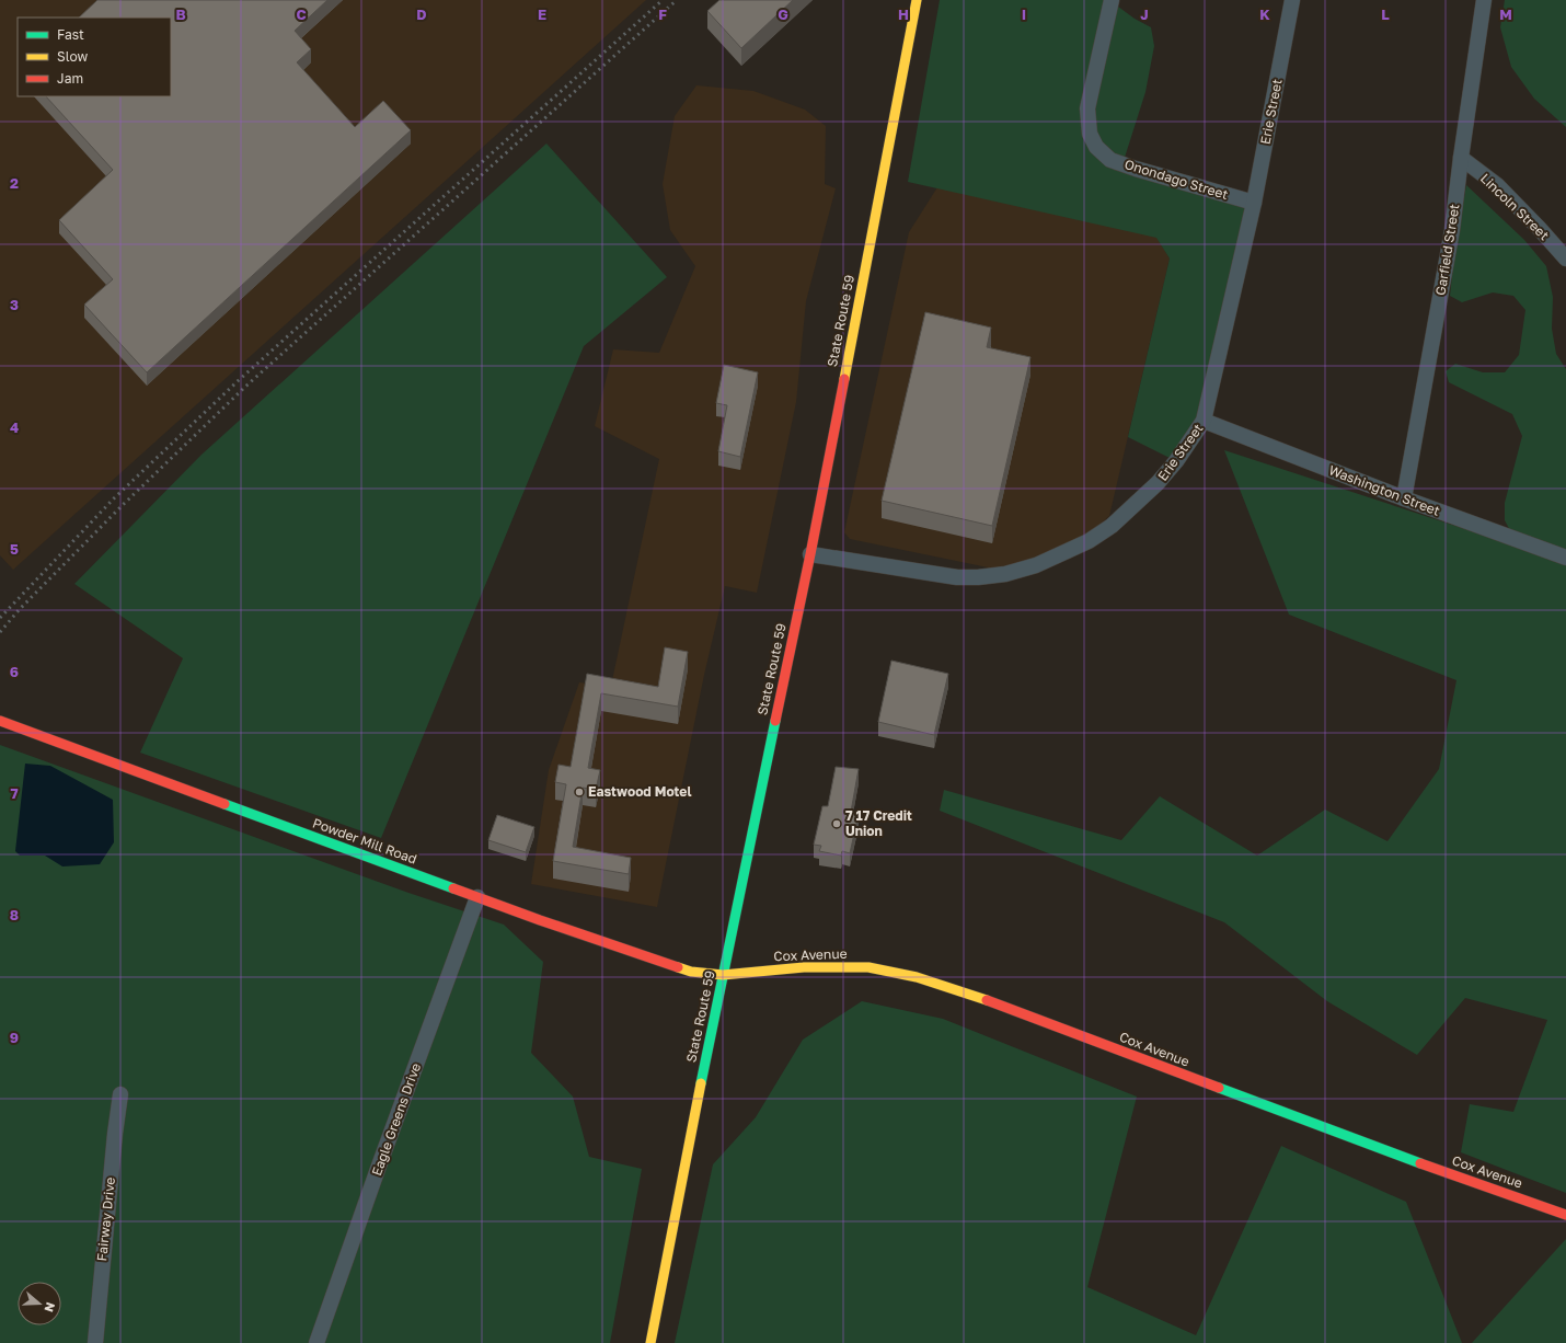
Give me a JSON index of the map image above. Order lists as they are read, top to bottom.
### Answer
{
  "streets": {
    "street": [
      "Erie Street",
      "Onondago Street",
      "Lincoln Street",
      "Garfield Street",
      "State Route 59",
      "Washington Street",
      "Powder Mill Road",
      "Cox Avenue",
      "Eagle Greens Drive",
      "Fairway Drive"
    ]
  },
  "crossings": [
    ["Erie Street", "Onondago Street"],
    ["Erie Street", "State Route 59"],
    ["Erie Street", "Washington Street"],
    ["Lincoln Street", "Garfield Street"],
    ["Garfield Street", "Washington Street"],
    ["State Route 59", "Powder Mill Road"],
    ["State Route 59", "Cox Avenue"],
    ["Powder Mill Road", "Cox Avenue"],
    ["Powder Mill Road", "Eagle Greens Drive"]
  ],
  "places": ["Eastwood Motel", "7 17 Credit Union"],
  "legend": ["Fast", "Slow", "Jam"],
  "north": "right",
  "grid": {
    "columns": [
      "B",
      "C",
      "D",
      "E",
      "F",
      "G",
      "H",
      "I",
      "J",
      "K",
      "L",
      "M"
    ],
    "rows": [
      "2",
      "3",
      "4",
      "5",
      "6",
      "7",
      "8",
      "9"
    ]
  }
}
